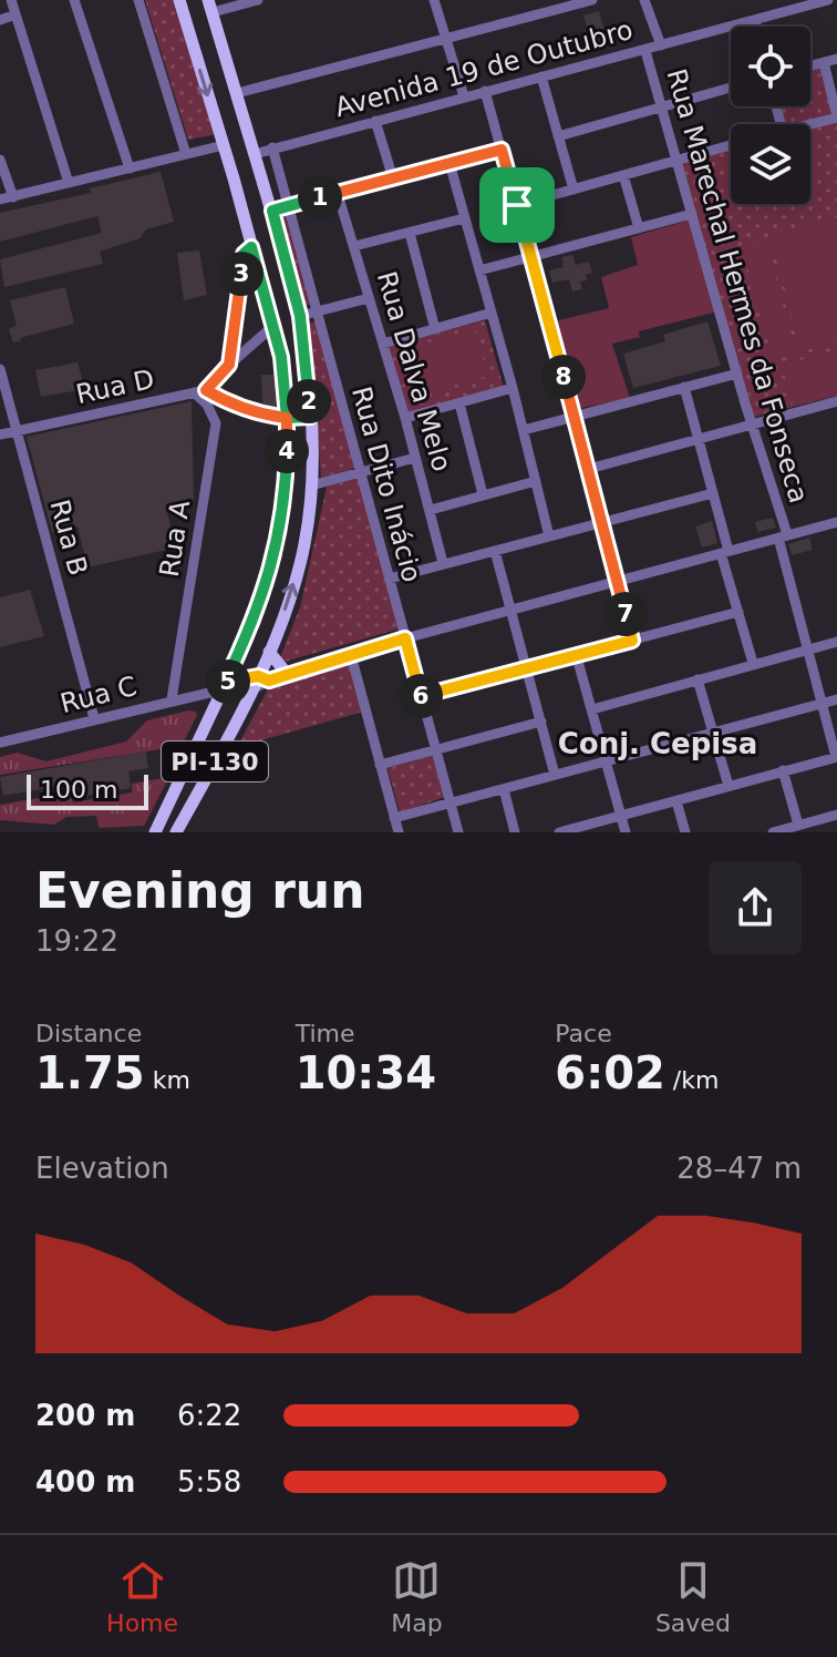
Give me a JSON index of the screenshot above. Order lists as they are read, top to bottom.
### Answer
{
  "streets": {
    "main road": ["PI-130"],
    "street": [
      "Avenida 19 de Outubro",
      "Rua Marechal Hermes da Fonseca",
      "Rua Dalva Melo",
      "Rua D",
      "Rua Dito Inácio",
      "Rua B",
      "Rua A",
      "Rua C"
    ]
  },
  "crossings": [
    ["Avenida 19 de Outubro", "Rua Marechal Hermes da Fonseca"],
    ["Avenida 19 de Outubro", "Rua Dito Inácio"],
    ["Avenida 19 de Outubro", "PI-130"],
    ["Rua D", "Rua B"],
    ["Rua D", "Rua A"],
    ["Rua B", "Rua C"],
    ["Rua A", "Rua C"],
    ["Rua C", "PI-130"]
  ],
  "districts": ["Conj. Cepisa"],
  "scale_bar": "100 m",
  "page": {
    "pins": [
      "1",
      "3",
      "8",
      "2",
      "4",
      "7",
      "5",
      "6"
    ],
    "scale": "100 m",
    "heading": ["Evening run", "19:22"],
    "stats": [
      ["Distance", "1.75 km"],
      ["Time", "10:34"],
      ["Pace", "6:02 /km"]
    ],
    "chart": ["Elevation", "28–47 m"],
    "list": [
      {
        "name": "200 m",
        "note": "6:22"
      },
      {
        "name": "400 m",
        "note": "5:58"
      }
    ],
    "tabs": ["Home", "Map", "Saved"]
  }
}
